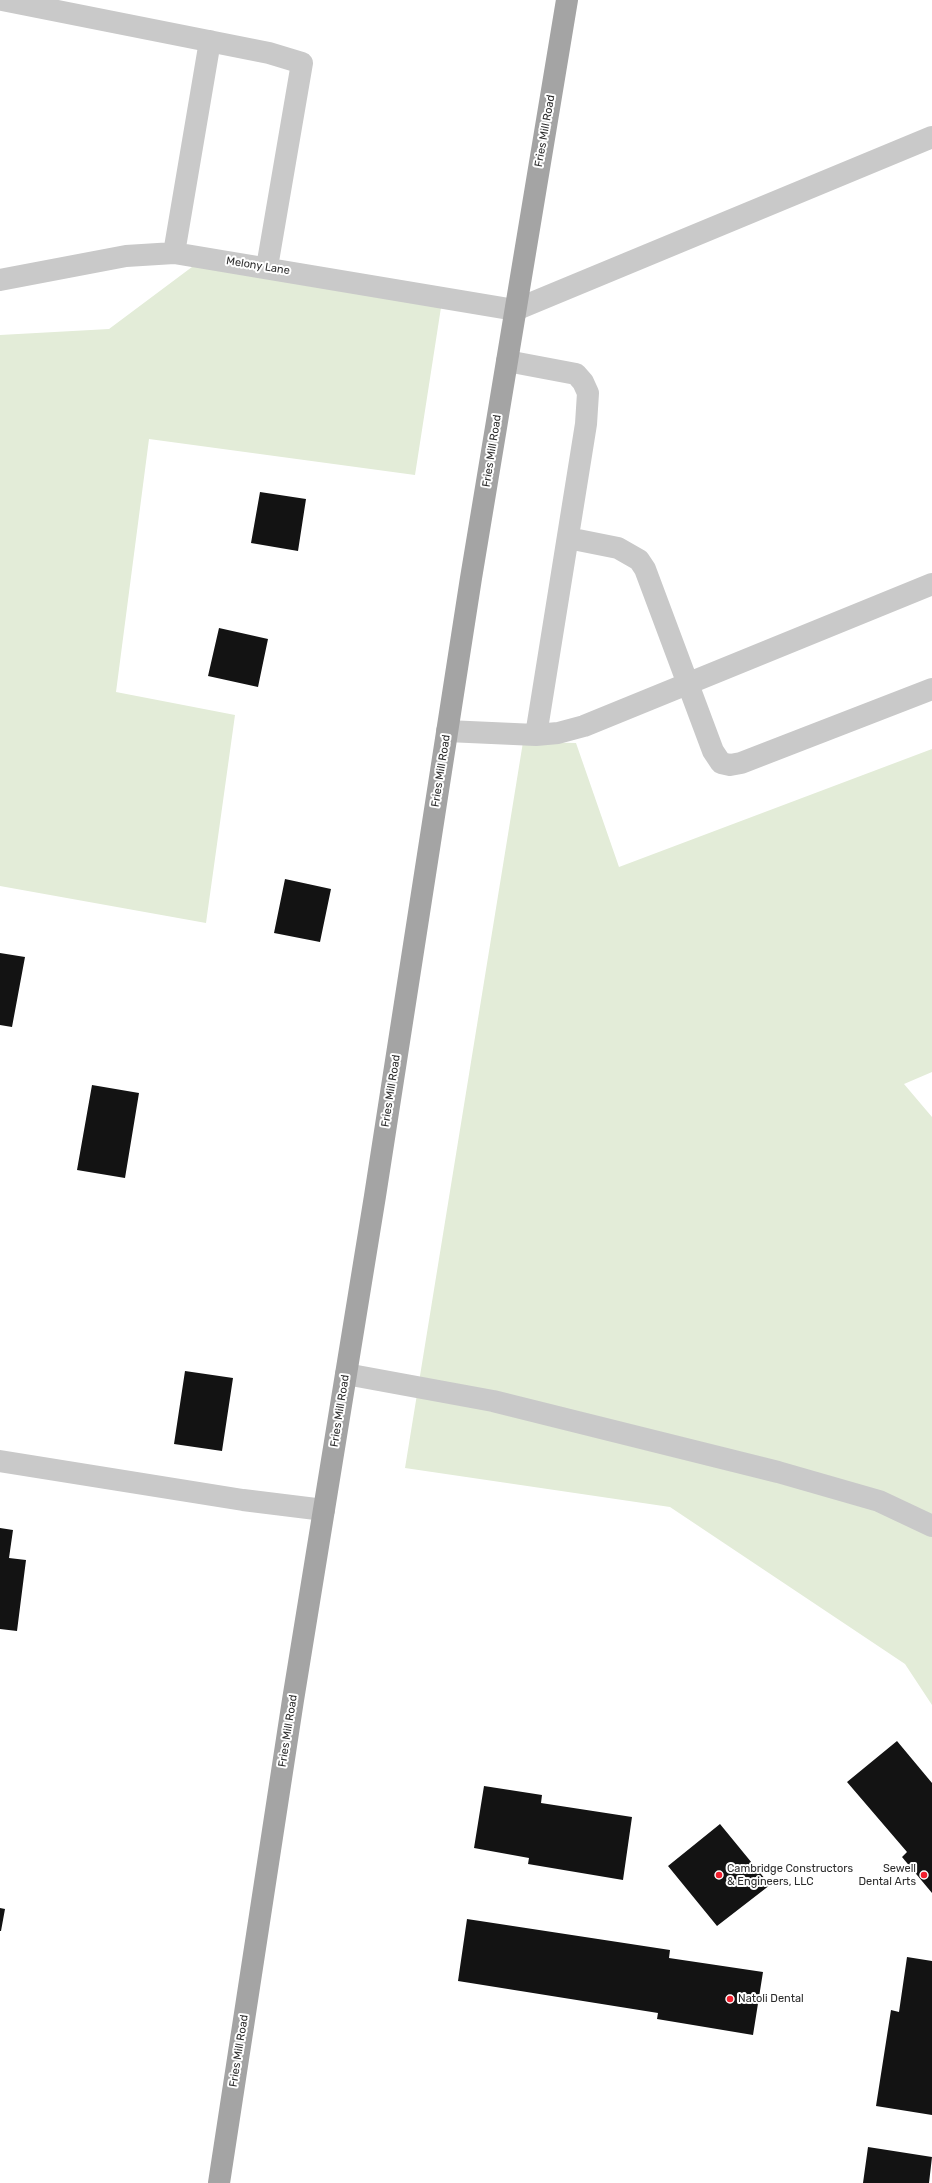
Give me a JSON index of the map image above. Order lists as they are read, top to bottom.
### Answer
{
  "streets": {
    "main road": ["Fries Mill Road"],
    "street": ["Melony Lane"]
  },
  "crossings": [
    ["Fries Mill Road", "Melony Lane"]
  ],
  "places": ["Cambridge Constructors & Engineers, LLC", "Sewell Dental Arts", "Natoli Dental"]
}
